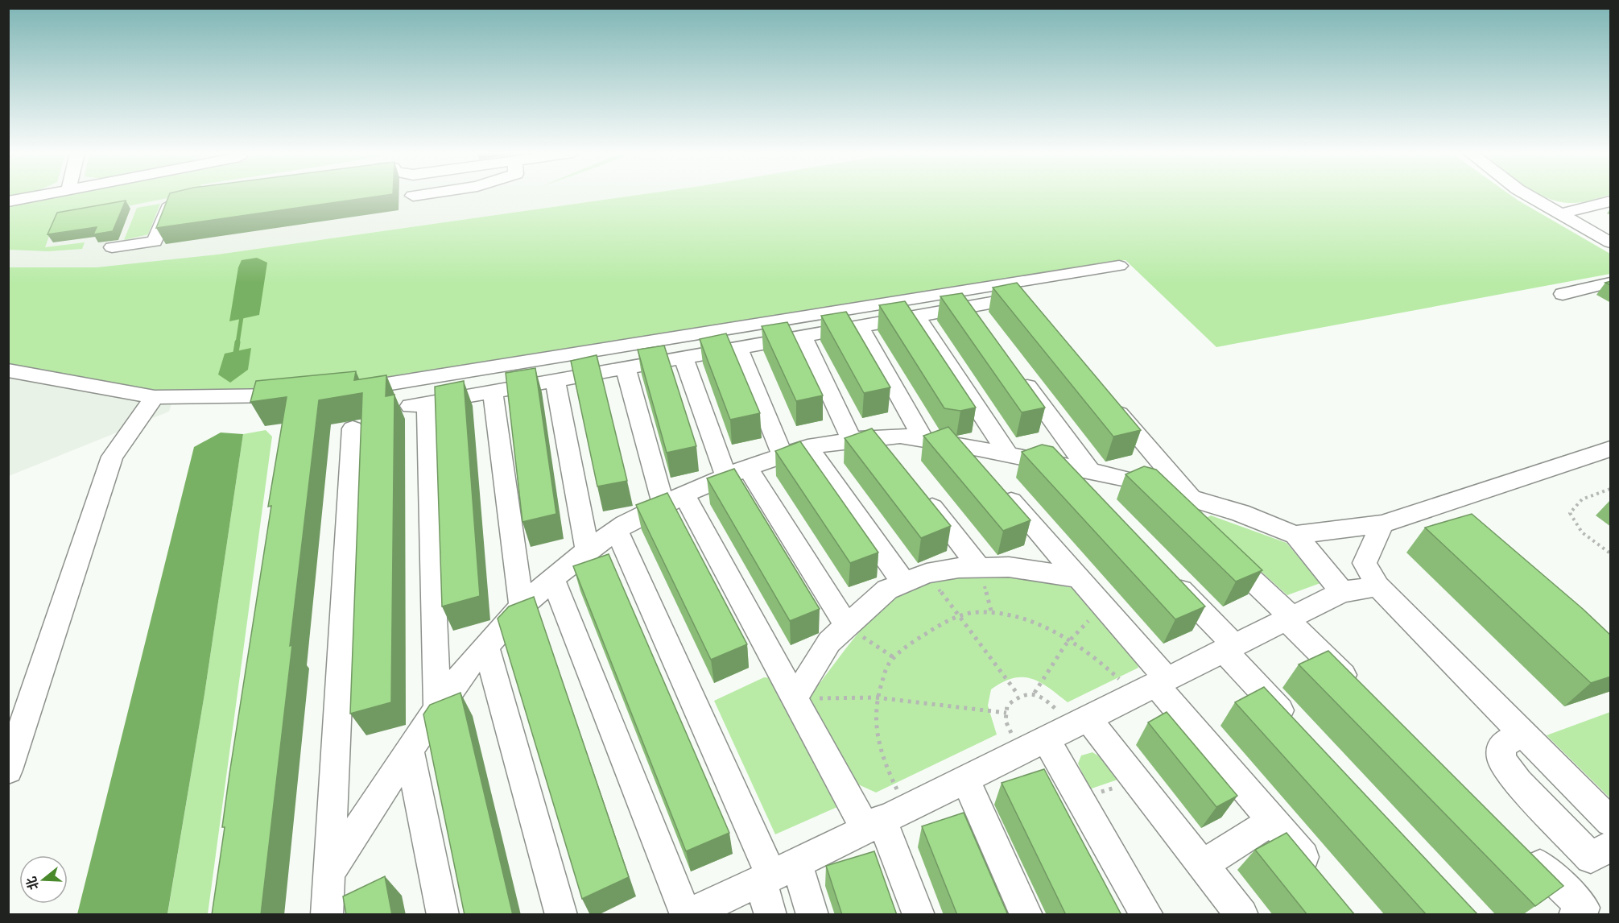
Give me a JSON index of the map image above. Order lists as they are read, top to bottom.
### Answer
{
  "north": "left"
}
